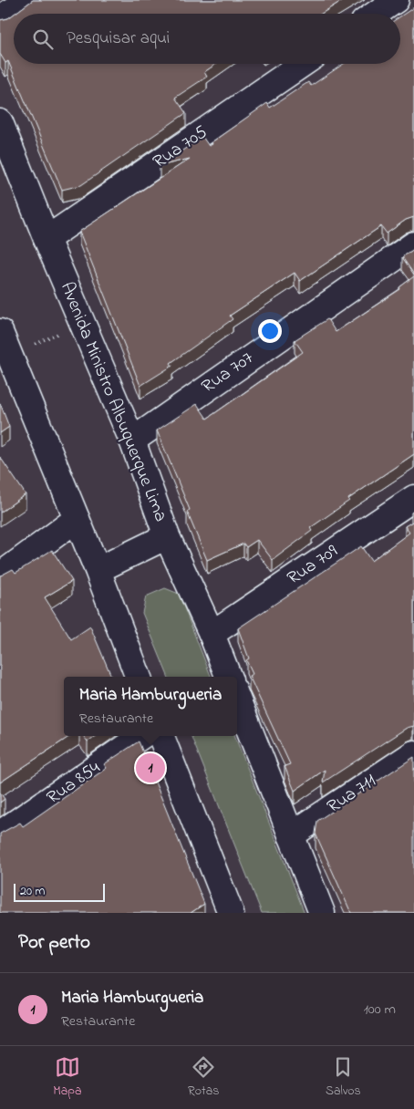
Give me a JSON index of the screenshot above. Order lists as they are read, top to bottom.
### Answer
{
  "streets": {
    "street": [
      "Rua 705",
      "Rua 707",
      "Avenida Ministro Albuquerque Lima",
      "Rua 709",
      "Rua 854",
      "Rua 711"
    ]
  },
  "crossings": [
    ["Rua 705", "Avenida Ministro Albuquerque Lima"],
    ["Rua 707", "Avenida Ministro Albuquerque Lima"],
    ["Avenida Ministro Albuquerque Lima", "Rua 709"]
  ],
  "scale_bar": "20 m",
  "page": {
    "search": "Pesquisar aqui",
    "popup": ["Maria Hamburgueria", "Restaurante"],
    "pins": "1",
    "scale": "20 m",
    "heading": "Por perto",
    "list": [
      {
        "mark": "1",
        "name": "Maria Hamburgueria",
        "note": "Restaurante",
        "value": "100 m"
      }
    ],
    "nav": ["Mapa", "Rotas", "Salvos"]
  }
}
